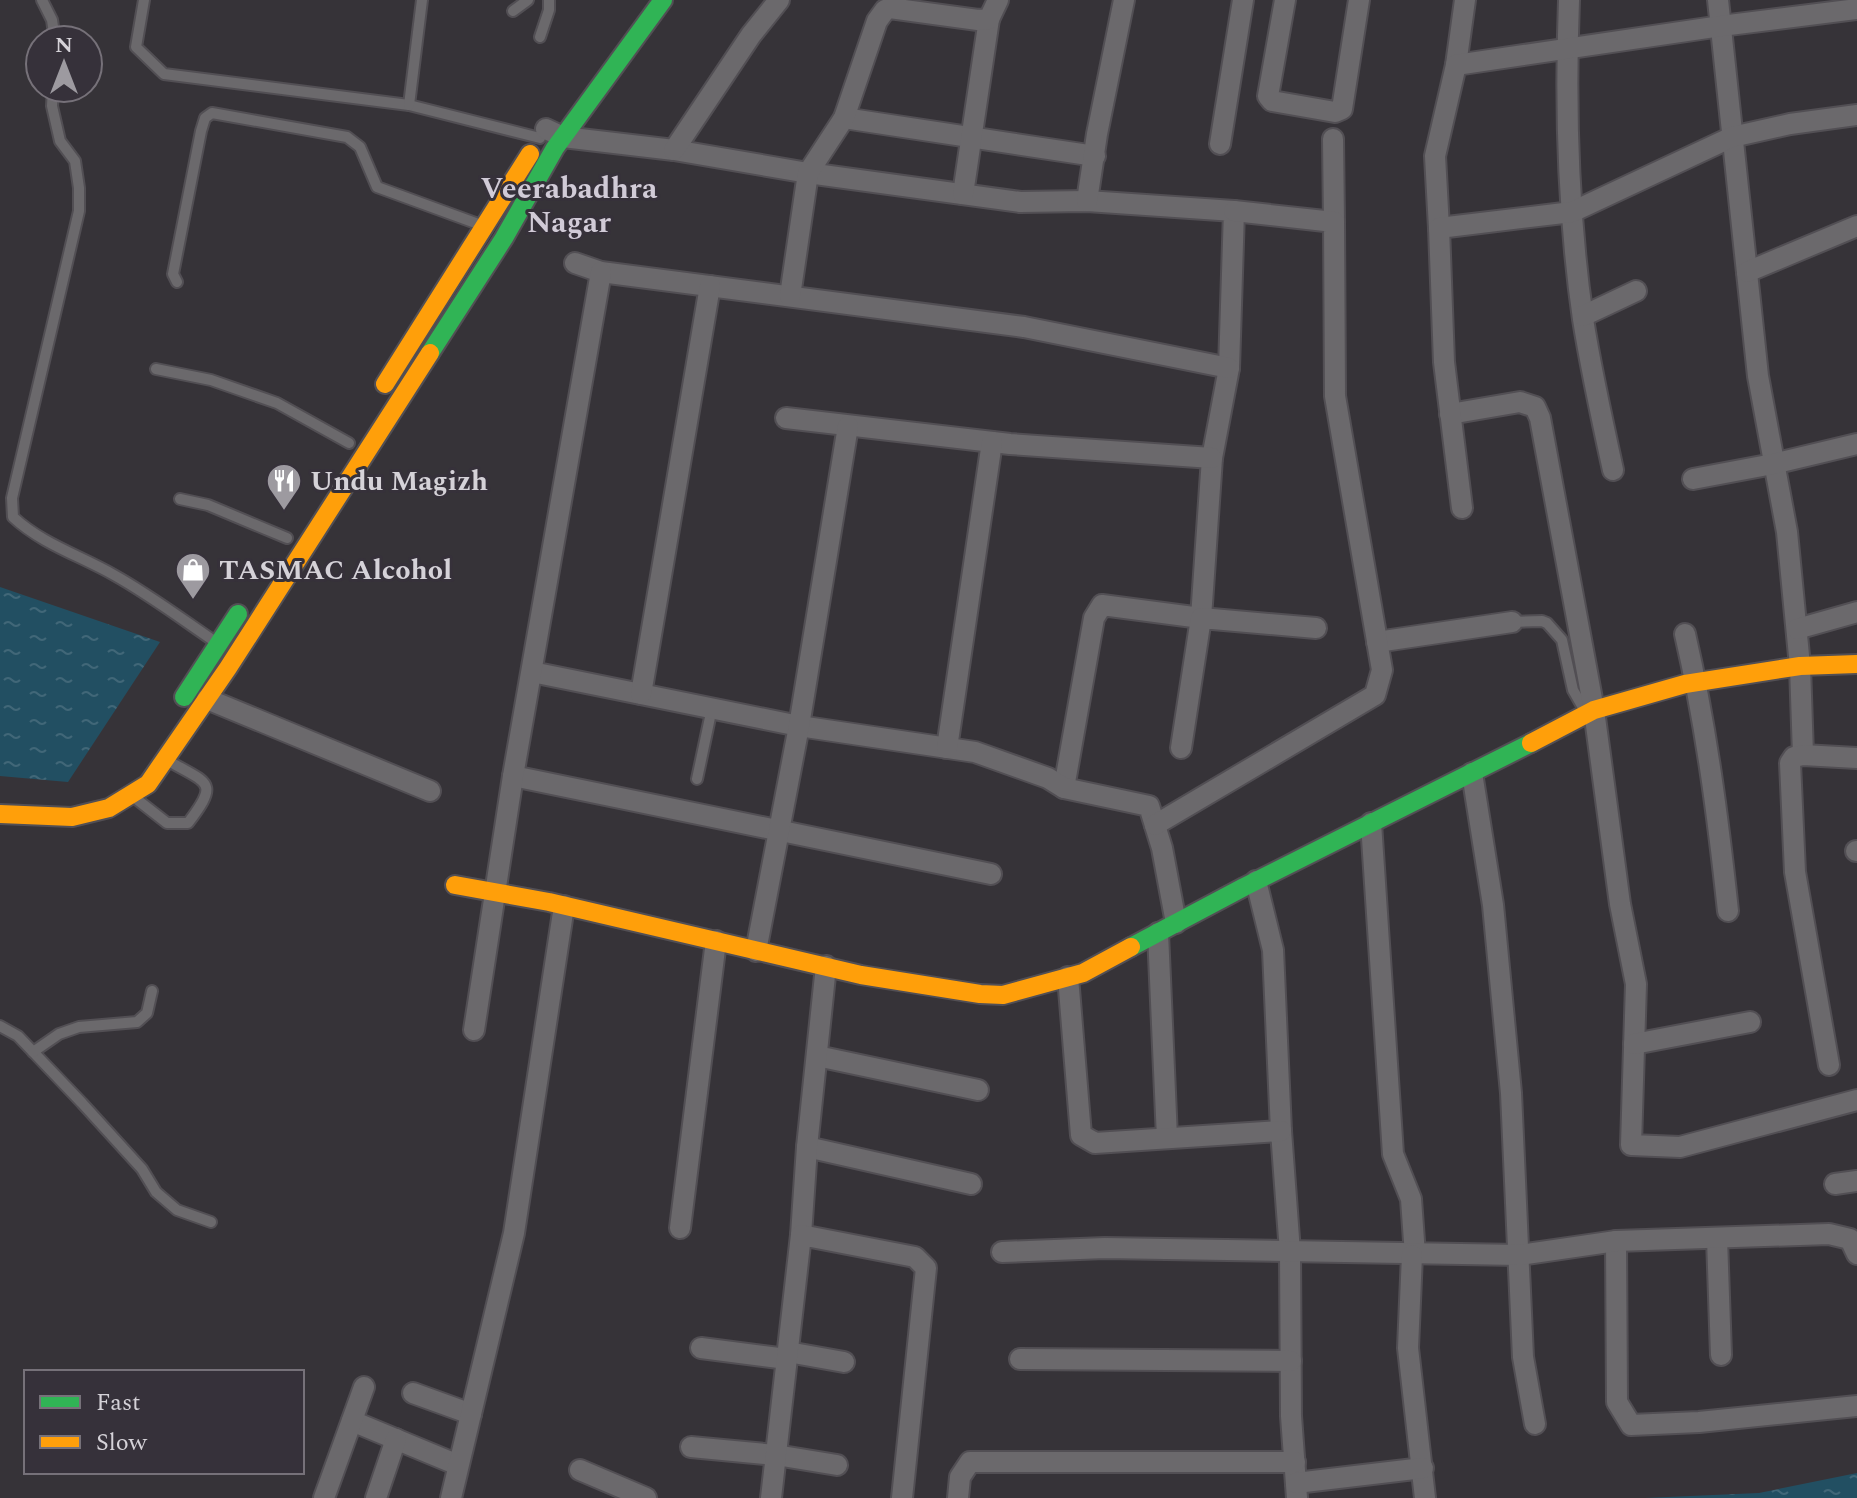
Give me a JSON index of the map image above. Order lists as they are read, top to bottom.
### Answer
{
  "districts": ["Veerabadhra Nagar"],
  "places": {
    "restaurant": ["Undu Magizh"],
    "shop": ["TASMAC Alcohol"]
  },
  "legend": ["Fast", "Slow"],
  "north": "top"
}
